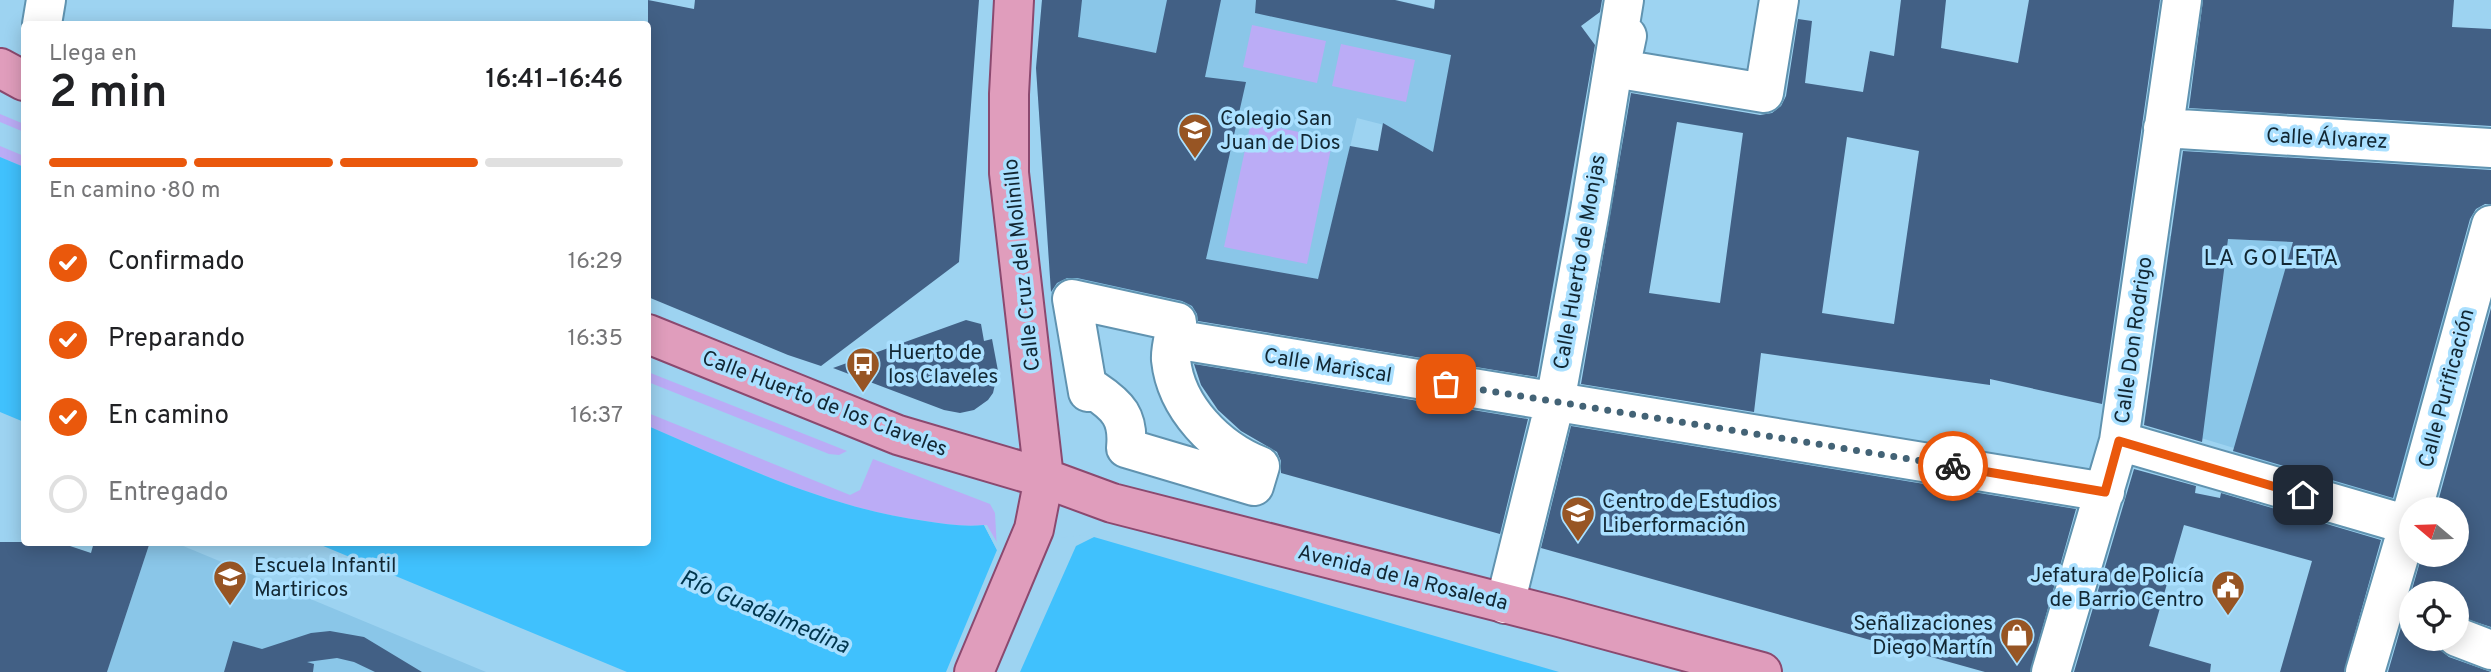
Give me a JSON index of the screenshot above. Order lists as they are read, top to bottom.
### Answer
{
  "streets": {
    "main road": ["Calle Cruz del Molinillo", "Calle Huerto de los Claveles", "Avenida de la Rosaleda"],
    "street": [
      "Calle Álvarez",
      "Calle Huerto de Monjas",
      "Calle Don Rodrigo",
      "Calle Mariscal",
      "Calle Purificación"
    ]
  },
  "crossings": [
    ["Calle Álvarez", "Calle Don Rodrigo"],
    ["Calle Huerto de Monjas", "Calle Mariscal"],
    ["Calle Huerto de Monjas", "Avenida de la Rosaleda"],
    ["Calle Cruz del Molinillo", "Calle Huerto de los Claveles"],
    ["Calle Cruz del Molinillo", "Avenida de la Rosaleda"],
    ["Calle Don Rodrigo", "Calle Mariscal"],
    ["Calle Huerto de los Claveles", "Avenida de la Rosaleda"]
  ],
  "districts": ["LA GOLETA"],
  "water": ["Río Guadalmedina"],
  "places": {
    "school or university": ["Colegio San Juan de Dios", "Centro de Estudios Liberformación", "Escuela Infantil Martiricos"],
    "bus stop": ["Huerto de los Claveles"],
    "public building": ["Jefatura de Policía de Barrio Centro"],
    "shop": ["Señalizaciones Diego Martín"]
  },
  "north": "left",
  "page": {
    "heading": ["2 min", "Llega en", "16:41–16:46"],
    "bar": "En camino · 80 m",
    "list": [
      ["Confirmado", "16:29"],
      ["Preparando", "16:35"],
      ["En camino", "16:37"],
      "Entregado"
    ]
  }
}
